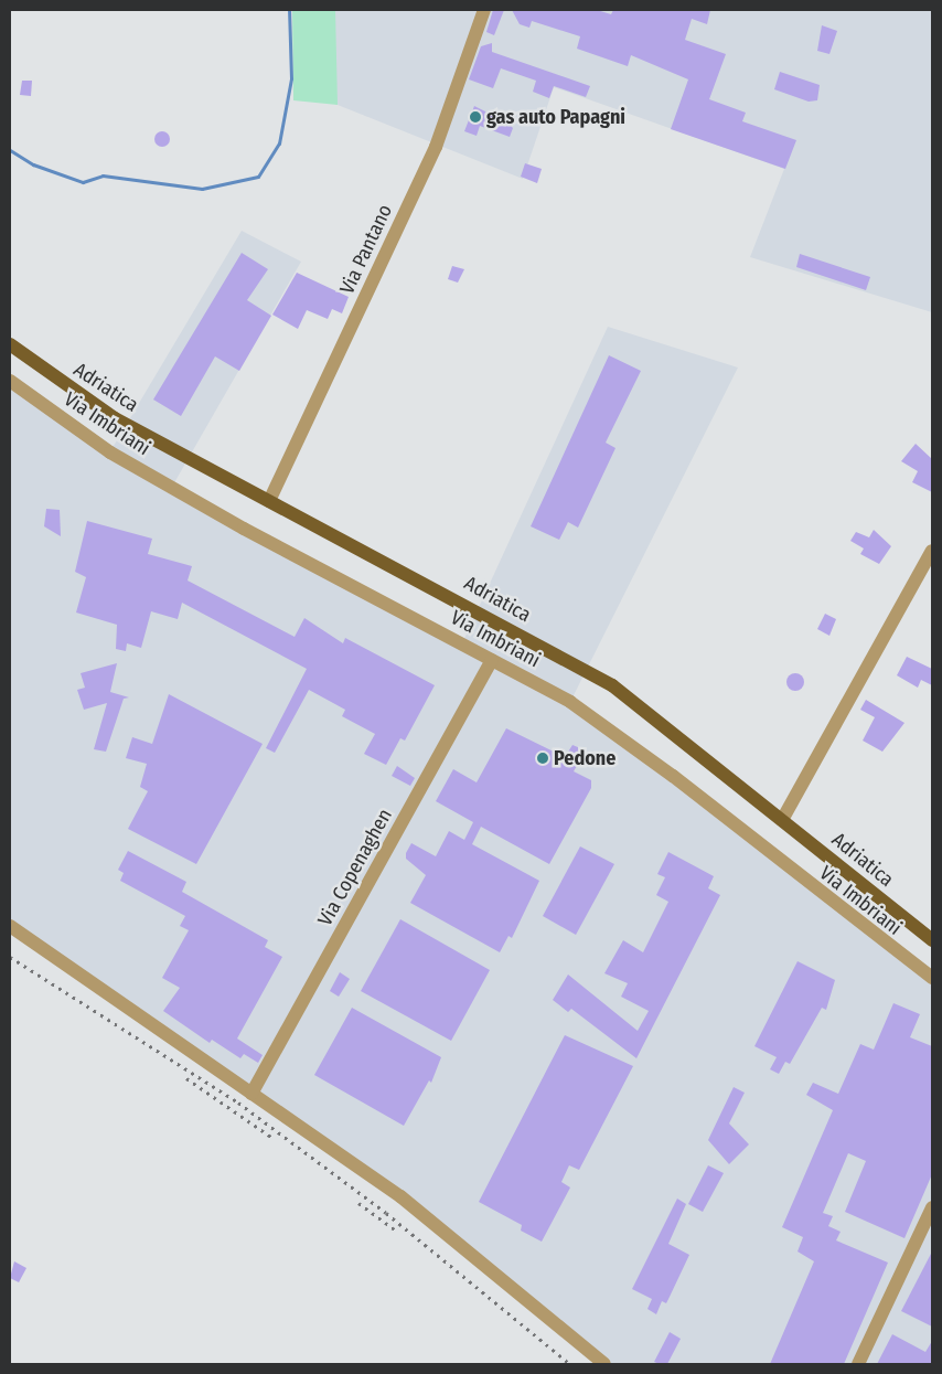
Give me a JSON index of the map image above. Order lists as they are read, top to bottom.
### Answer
{
  "streets": {
    "main road": ["Adriatica"],
    "street": ["Via Pantano", "Via Imbriani", "Via Copenaghen"]
  },
  "crossings": [
    ["Via Pantano", "Adriatica"],
    ["Via Imbriani", "Via Copenaghen"]
  ],
  "places": ["gas auto Papagni", "Pedone"]
}
